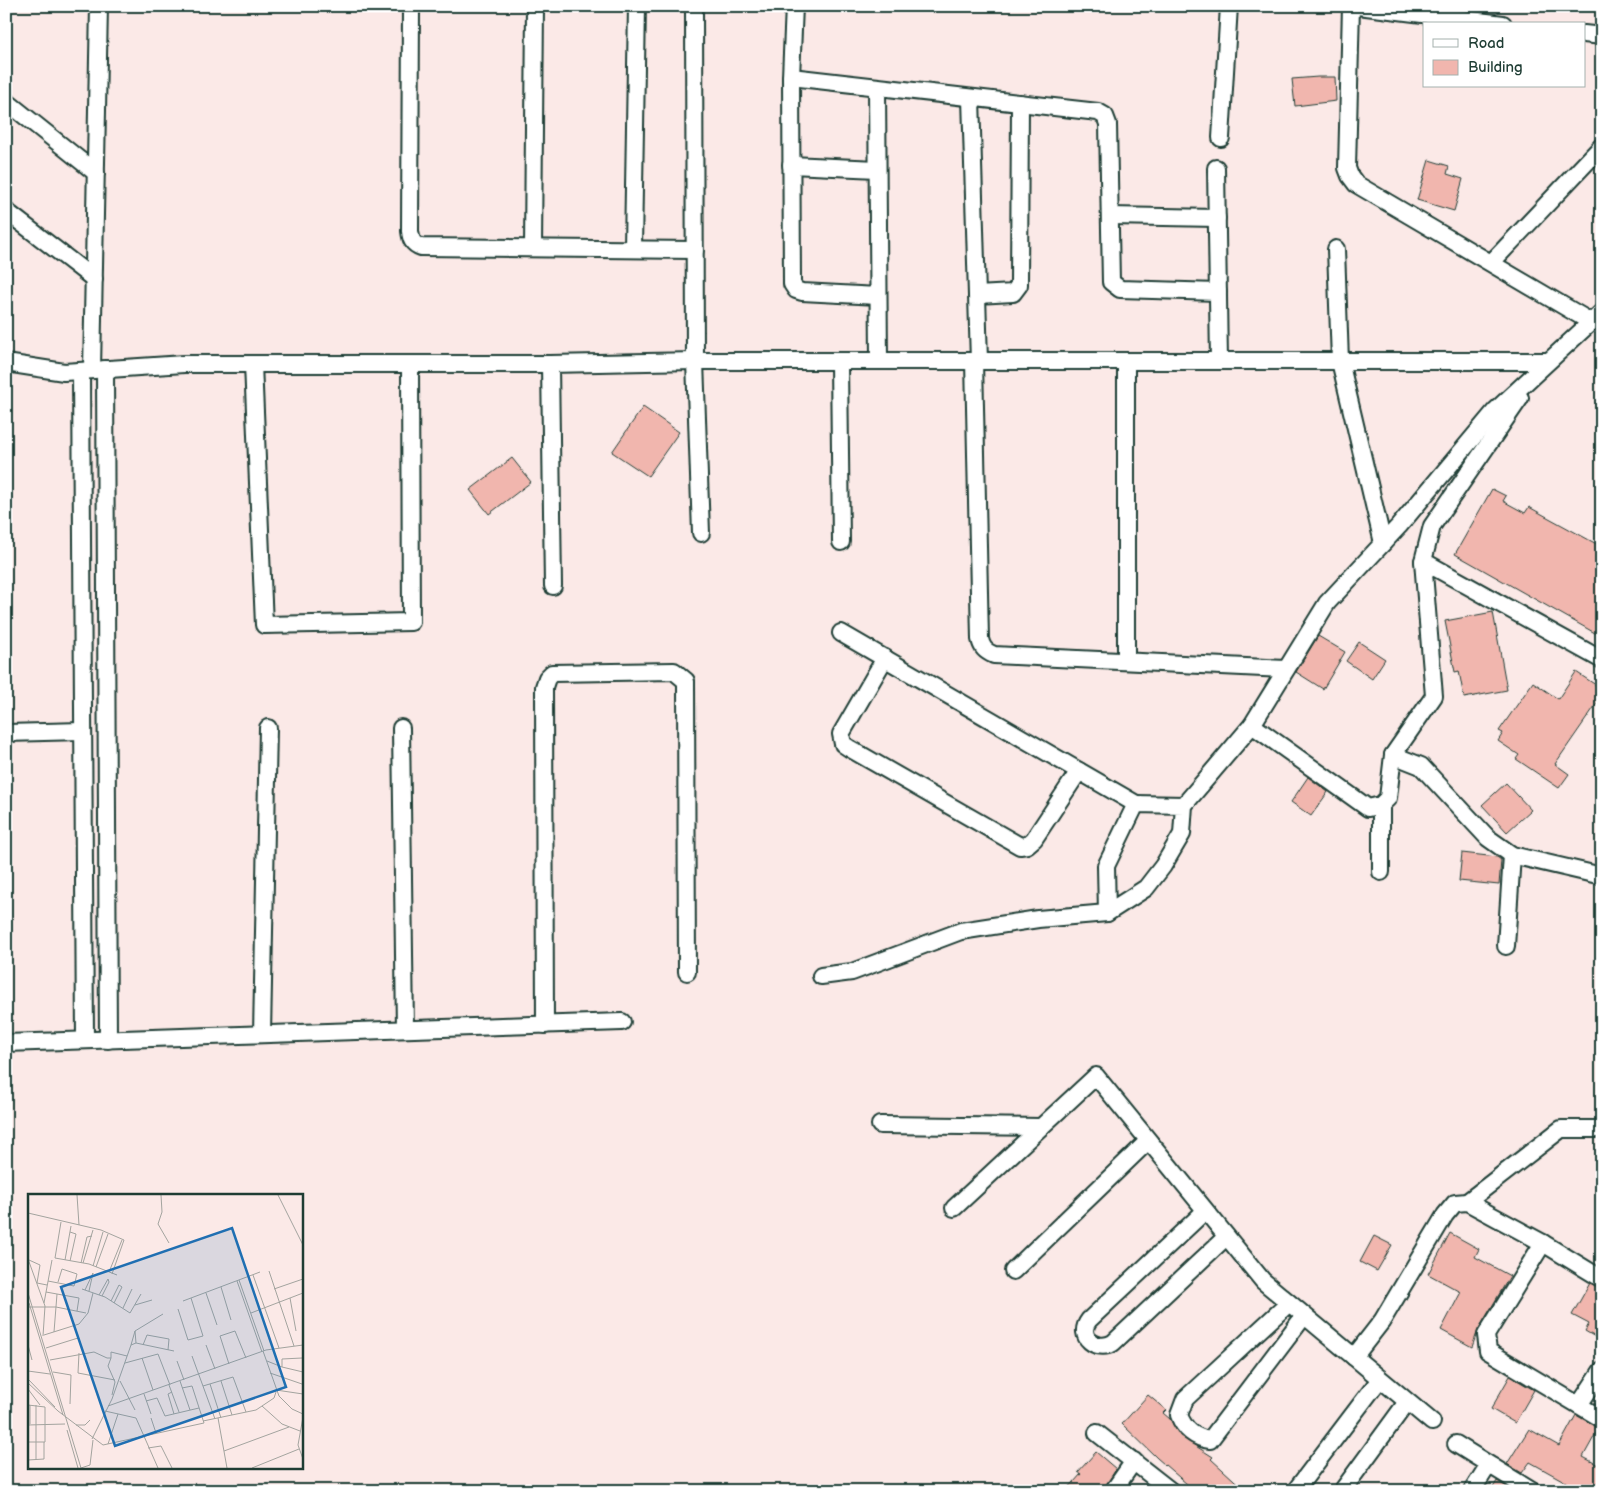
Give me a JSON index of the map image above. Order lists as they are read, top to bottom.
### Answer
{
  "legend": ["Road", "Building"]
}
